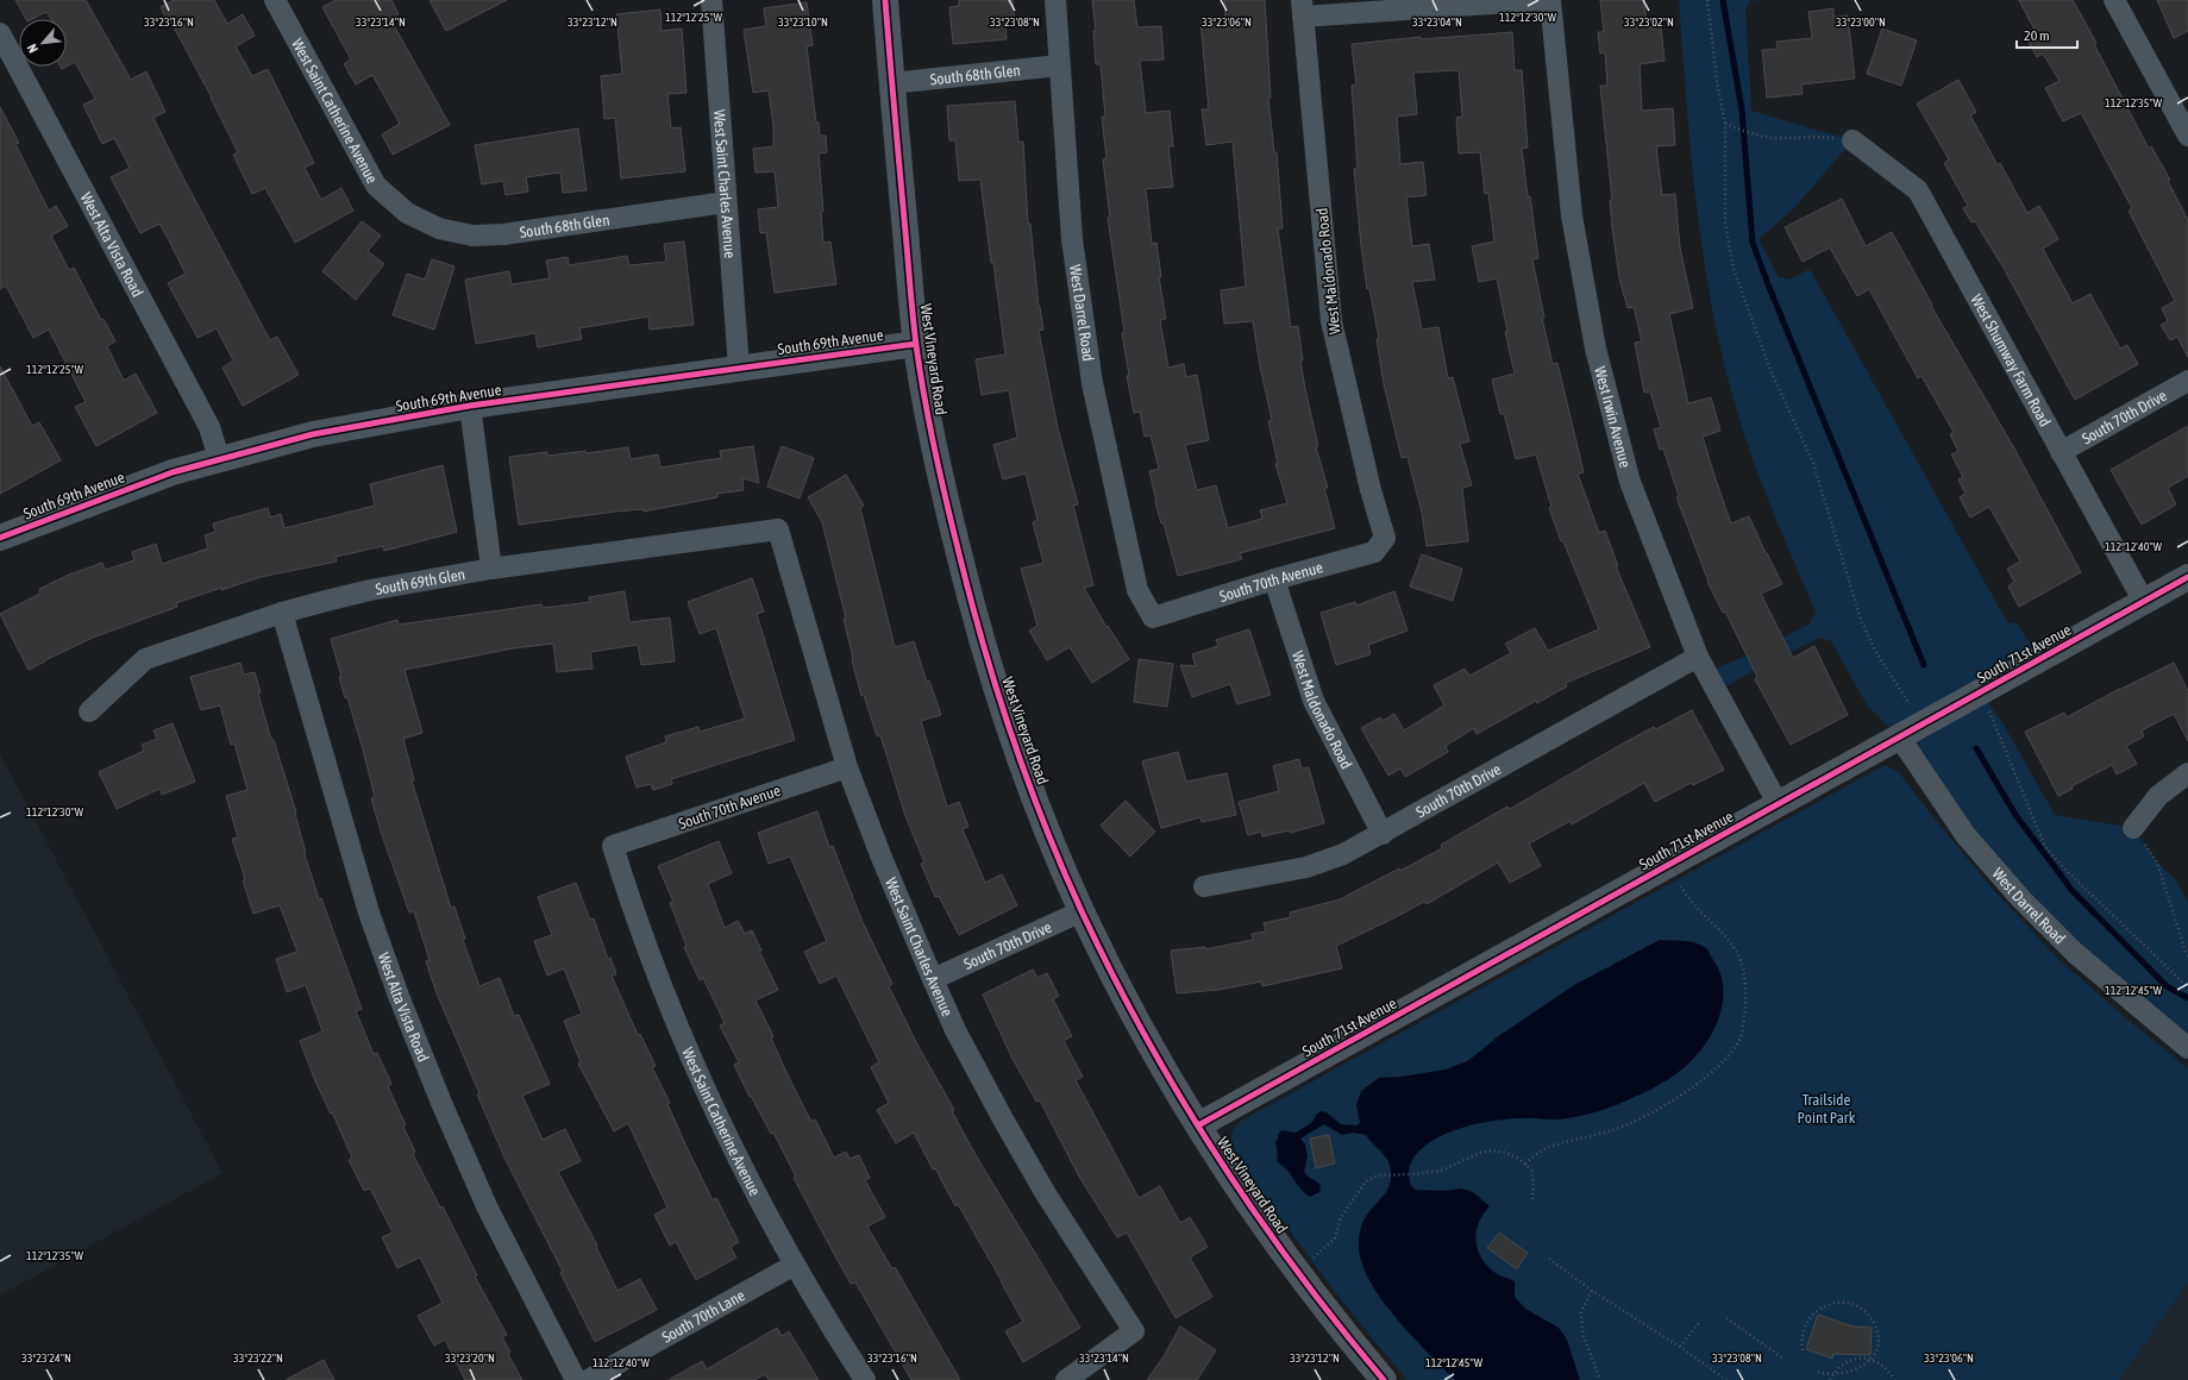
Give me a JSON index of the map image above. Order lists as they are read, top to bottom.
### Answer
{
  "streets": {
    "street": [
      "South 68th Glen",
      "West Saint Catherine Avenue",
      "West Saint Charles Avenue",
      "West Alta Vista Road",
      "West Maldonado Road",
      "West Darrel Road",
      "South 69th Avenue",
      "West Vineyard Road",
      "West Shumway Farm Road",
      "West Irwin Avenue",
      "South 70th Drive",
      "South 69th Glen",
      "South 70th Avenue",
      "South 71st Avenue",
      "South 70th Lane"
    ]
  },
  "crossings": [
    ["South 68th Glen", "West Saint Catherine Avenue"],
    ["South 68th Glen", "West Saint Charles Avenue"],
    ["South 68th Glen", "West Darrel Road"],
    ["South 68th Glen", "West Vineyard Road"],
    ["West Saint Catherine Avenue", "South 70th Avenue"],
    ["West Saint Catherine Avenue", "South 70th Lane"],
    ["West Saint Charles Avenue", "South 69th Avenue"],
    ["West Saint Charles Avenue", "South 70th Drive"],
    ["West Saint Charles Avenue", "South 69th Glen"],
    ["West Saint Charles Avenue", "South 70th Avenue"],
    ["West Alta Vista Road", "South 69th Avenue"],
    ["West Alta Vista Road", "South 69th Glen"],
    ["West Maldonado Road", "South 70th Drive"],
    ["West Maldonado Road", "South 70th Avenue"],
    ["West Darrel Road", "South 70th Avenue"],
    ["West Darrel Road", "South 71st Avenue"],
    ["South 69th Avenue", "West Vineyard Road"],
    ["West Vineyard Road", "South 70th Drive"],
    ["West Vineyard Road", "South 71st Avenue"],
    ["West Shumway Farm Road", "South 70th Drive"],
    ["West Shumway Farm Road", "South 71st Avenue"],
    ["West Irwin Avenue", "South 70th Drive"],
    ["West Irwin Avenue", "South 71st Avenue"]
  ],
  "parks": ["Trailside Point Park"],
  "scale_bar": "20 m",
  "north": "bottom left",
  "coordinates": [
    "112°12'25\"W",
    "112°12'30\"W",
    "33°23'16\"N",
    "33°23'14\"N",
    "33°23'12\"N",
    "33°23'10\"N",
    "33°23'08\"N",
    "33°23'06\"N",
    "33°23'04\"N",
    "33°23'02\"N",
    "33°23'00\"N",
    "112°12'35\"W",
    "112°12'40\"W",
    "112°12'45\"W",
    "33°23'24\"N",
    "33°23'22\"N",
    "33°23'20\"N"
  ]
}
